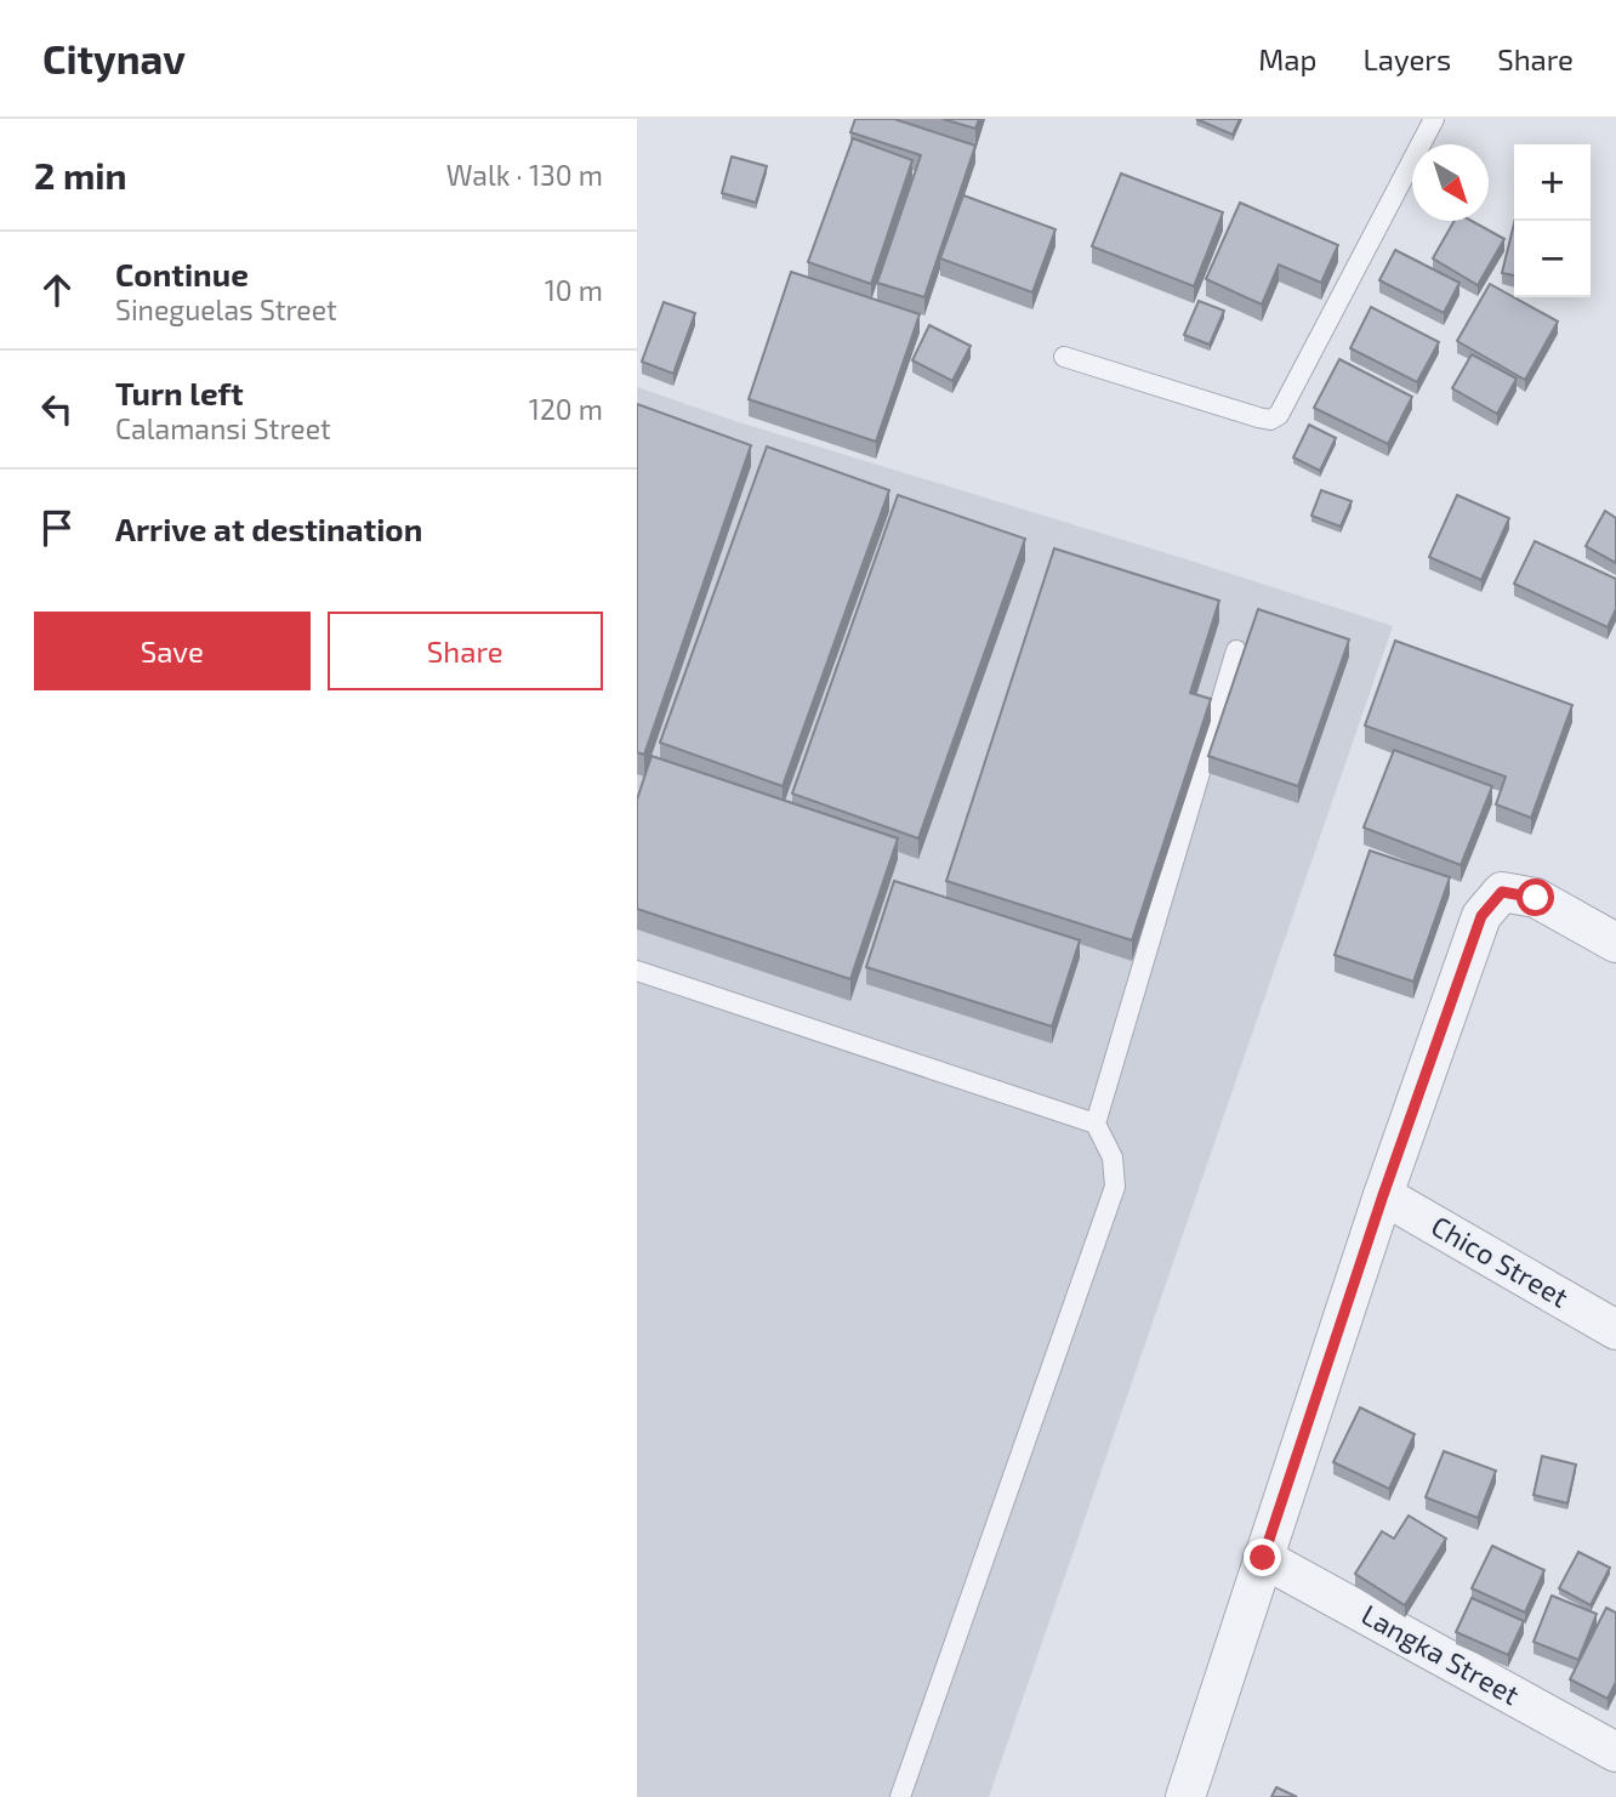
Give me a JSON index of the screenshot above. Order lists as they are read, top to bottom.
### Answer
{
  "streets": {
    "street": ["Chico Street", "Langka Street"]
  },
  "north": "bottom right",
  "page": {
    "header": "Citynav",
    "nav": ["Map", "Layers", "Share"],
    "heading": ["2 min", "Walk · 130 m"],
    "map_buttons": ["+", "−"],
    "list": [
      ["Continue", "Sineguelas Street", "10 m"],
      ["Turn left", "Calamansi Street", "120 m"],
      "Arrive at destination"
    ],
    "buttons": ["Save", "Share"]
  }
}
